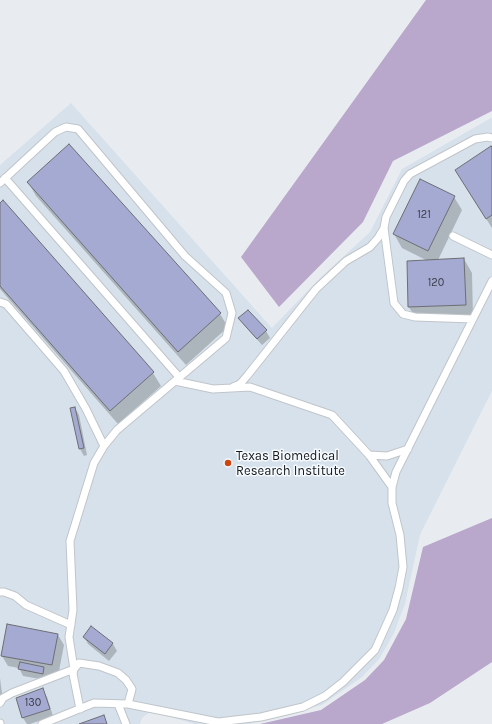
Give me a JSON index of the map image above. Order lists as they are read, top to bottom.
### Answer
{
  "places": ["Texas Biomedical Research Institute"],
  "house_numbers": ["121", "120", "130"]
}
